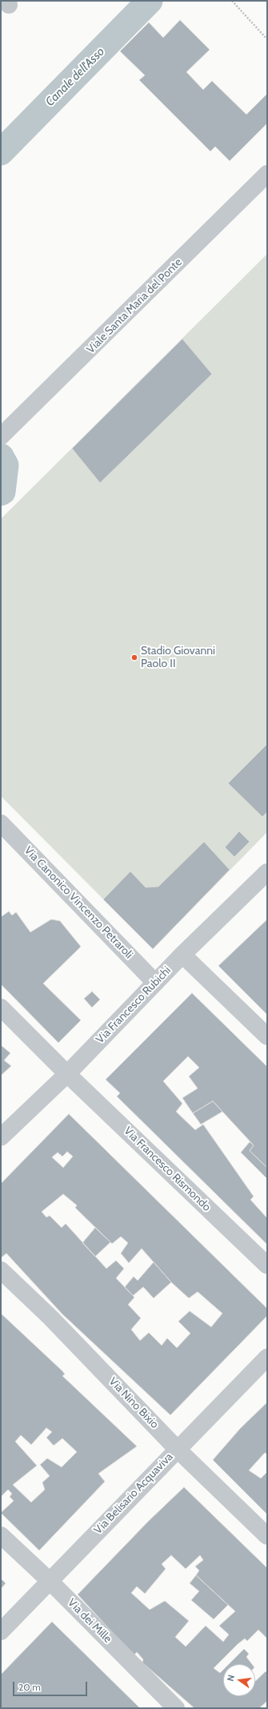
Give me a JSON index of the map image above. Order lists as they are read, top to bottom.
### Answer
{
  "streets": {
    "street": [
      "Viale Santa Maria del Ponte",
      "Via Canonico Vincenzo Petraroli",
      "Via Francesco Rubichi",
      "Via Francesco Rismondo",
      "Via Nino Bixio",
      "Via Belisario Acquaviva",
      "Via dei Mille"
    ]
  },
  "crossings": [
    ["Via Canonico Vincenzo Petraroli", "Via Francesco Rubichi"],
    ["Via Francesco Rubichi", "Via Francesco Rismondo"],
    ["Via Nino Bixio", "Via Belisario Acquaviva"],
    ["Via Belisario Acquaviva", "Via dei Mille"]
  ],
  "water": ["Canale dell'Asso"],
  "places": ["Stadio Giovanni Paolo II"],
  "scale_bar": "20 m",
  "north": "left"
}
